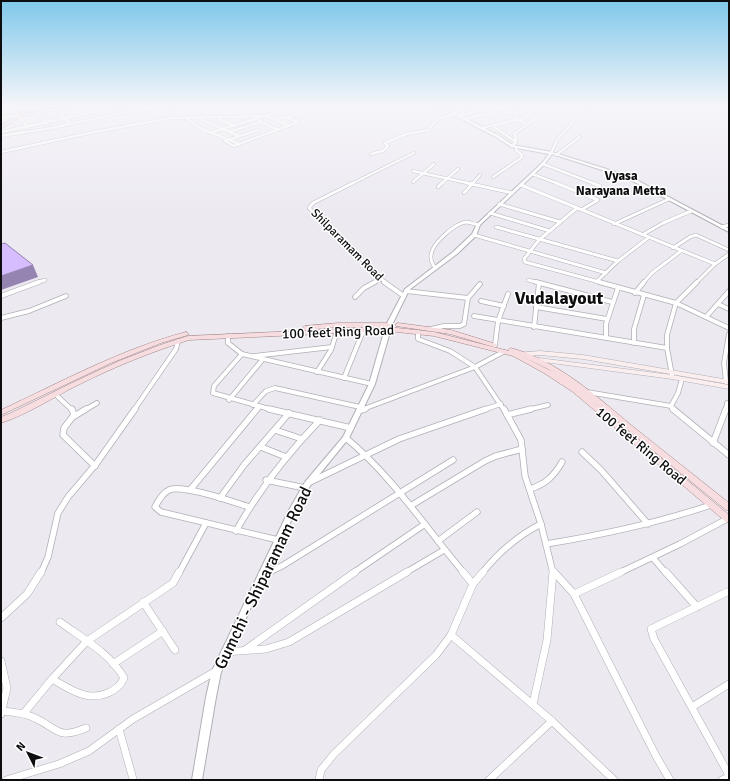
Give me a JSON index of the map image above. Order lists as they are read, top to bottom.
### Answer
{
  "streets": {
    "main road": ["100 feet Ring Road"],
    "street": ["Shilparamam Road", "Gumchi - Shiparamam Road"]
  },
  "crossings": [
    ["Shilparamam Road", "Gumchi - Shiparamam Road"],
    ["100 feet Ring Road", "Gumchi - Shiparamam Road"]
  ],
  "districts": ["Vyasa Narayana Metta", "Vudalayout"],
  "north": "top left"
}
